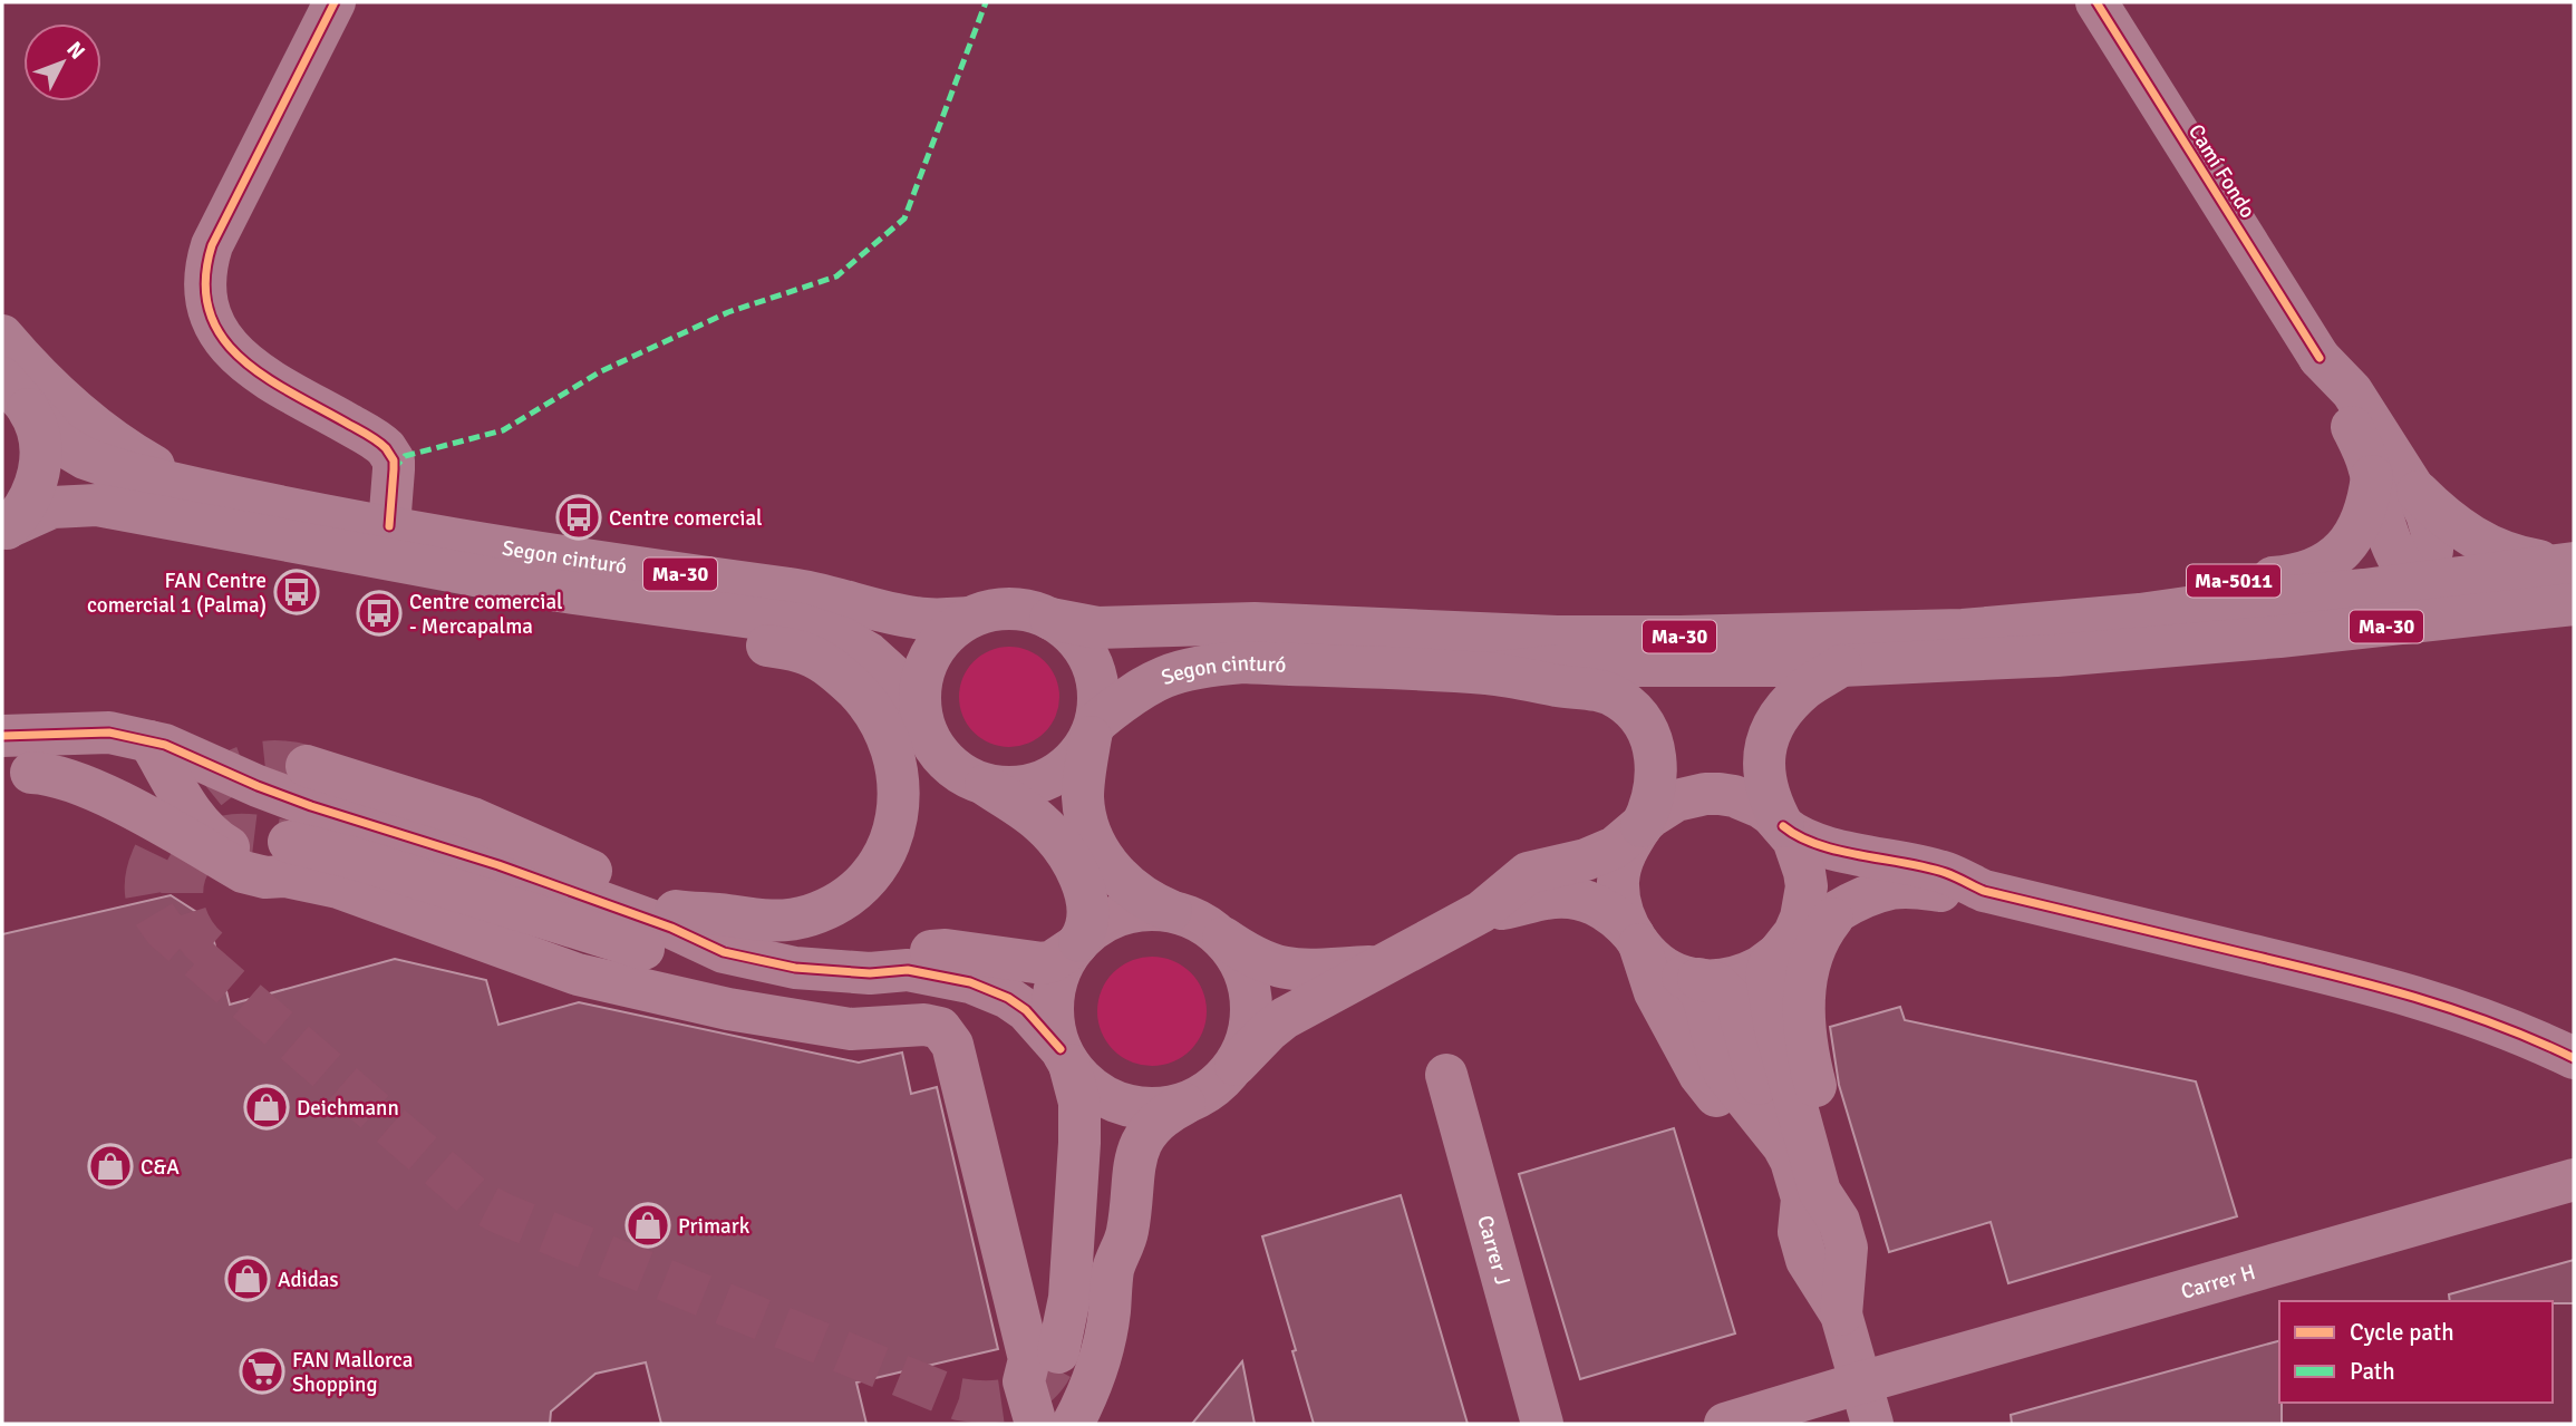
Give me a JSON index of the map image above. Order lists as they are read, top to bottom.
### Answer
{
  "streets": {
    "highway": ["Segon cinturó", "Ma-30", "Ma-5011"],
    "street": ["Camí Fondo", "Carrer J", "Carrer H"]
  },
  "crossings": [
    ["Segon cinturó", "Ma-30"],
    ["Ma-30", "Ma-5011"]
  ],
  "places": {
    "bus stop": ["Centre comercial", "FAN Centre comercial 1 (Palma)", "Centre comercial - Mercapalma"],
    "shop": [
      "Deichmann",
      "C&A",
      "Primark",
      "Adidas"
    ],
    "supermarket": ["FAN Mallorca Shopping"]
  },
  "legend": ["Cycle path", "Path"],
  "north": "top right"
}
